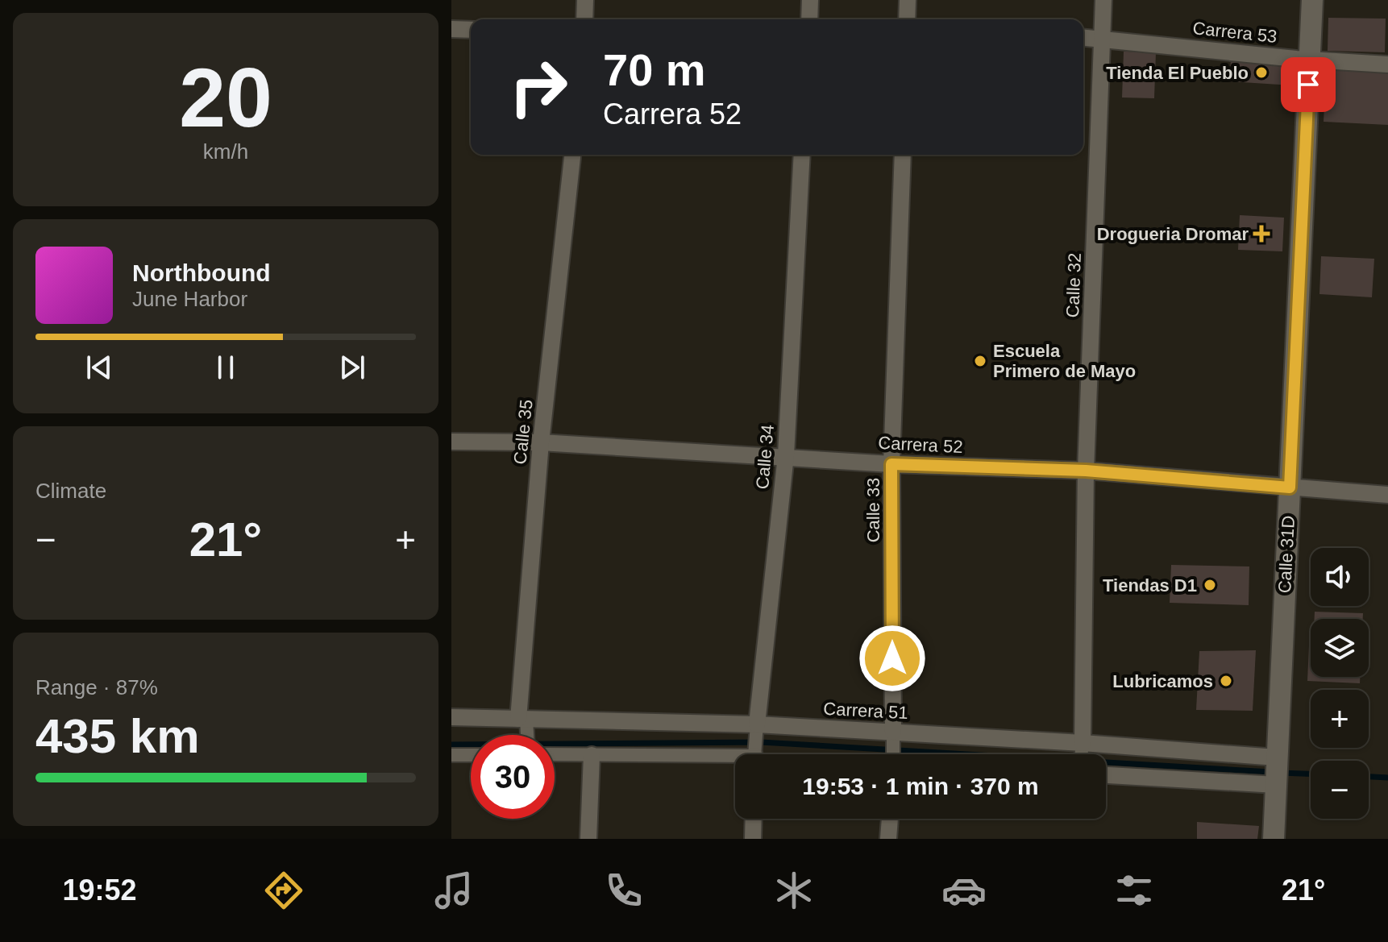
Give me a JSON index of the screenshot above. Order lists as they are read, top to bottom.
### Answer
{
  "streets": {
    "street": [
      "Carrera 53",
      "Calle 32",
      "Calle 35",
      "Carrera 52",
      "Calle 34",
      "Calle 33",
      "Calle 31D",
      "Carrera 51"
    ]
  },
  "crossings": [
    ["Carrera 53", "Calle 32"],
    ["Carrera 53", "Calle 31D"],
    ["Calle 32", "Carrera 52"],
    ["Calle 32", "Carrera 51"],
    ["Calle 35", "Carrera 52"],
    ["Calle 35", "Carrera 51"],
    ["Carrera 52", "Calle 34"],
    ["Carrera 52", "Calle 33"],
    ["Carrera 52", "Calle 31D"],
    ["Calle 34", "Carrera 51"],
    ["Calle 33", "Carrera 51"],
    ["Calle 31D", "Carrera 51"]
  ],
  "places": {
    "other": [
      "Tienda El Pueblo",
      "Escuela Primero de Mayo",
      "Tiendas D1",
      "Lubricamos"
    ],
    "health": ["Drogueria Dromar"]
  },
  "page": {
    "tile": [
      ["20", "km/h"],
      "Climate",
      ["Range · 87%", "435 km"]
    ],
    "turn": ["70 m", "Carrera 52"],
    "song": ["Northbound", "June Harbor"],
    "heat": ["−", "21°", "+"],
    "map_buttons": ["+", "−"],
    "limit": "30",
    "trip": "19:53 · 1 min · 370 m",
    "tabs": ["19:52", "21°"]
  }
}
